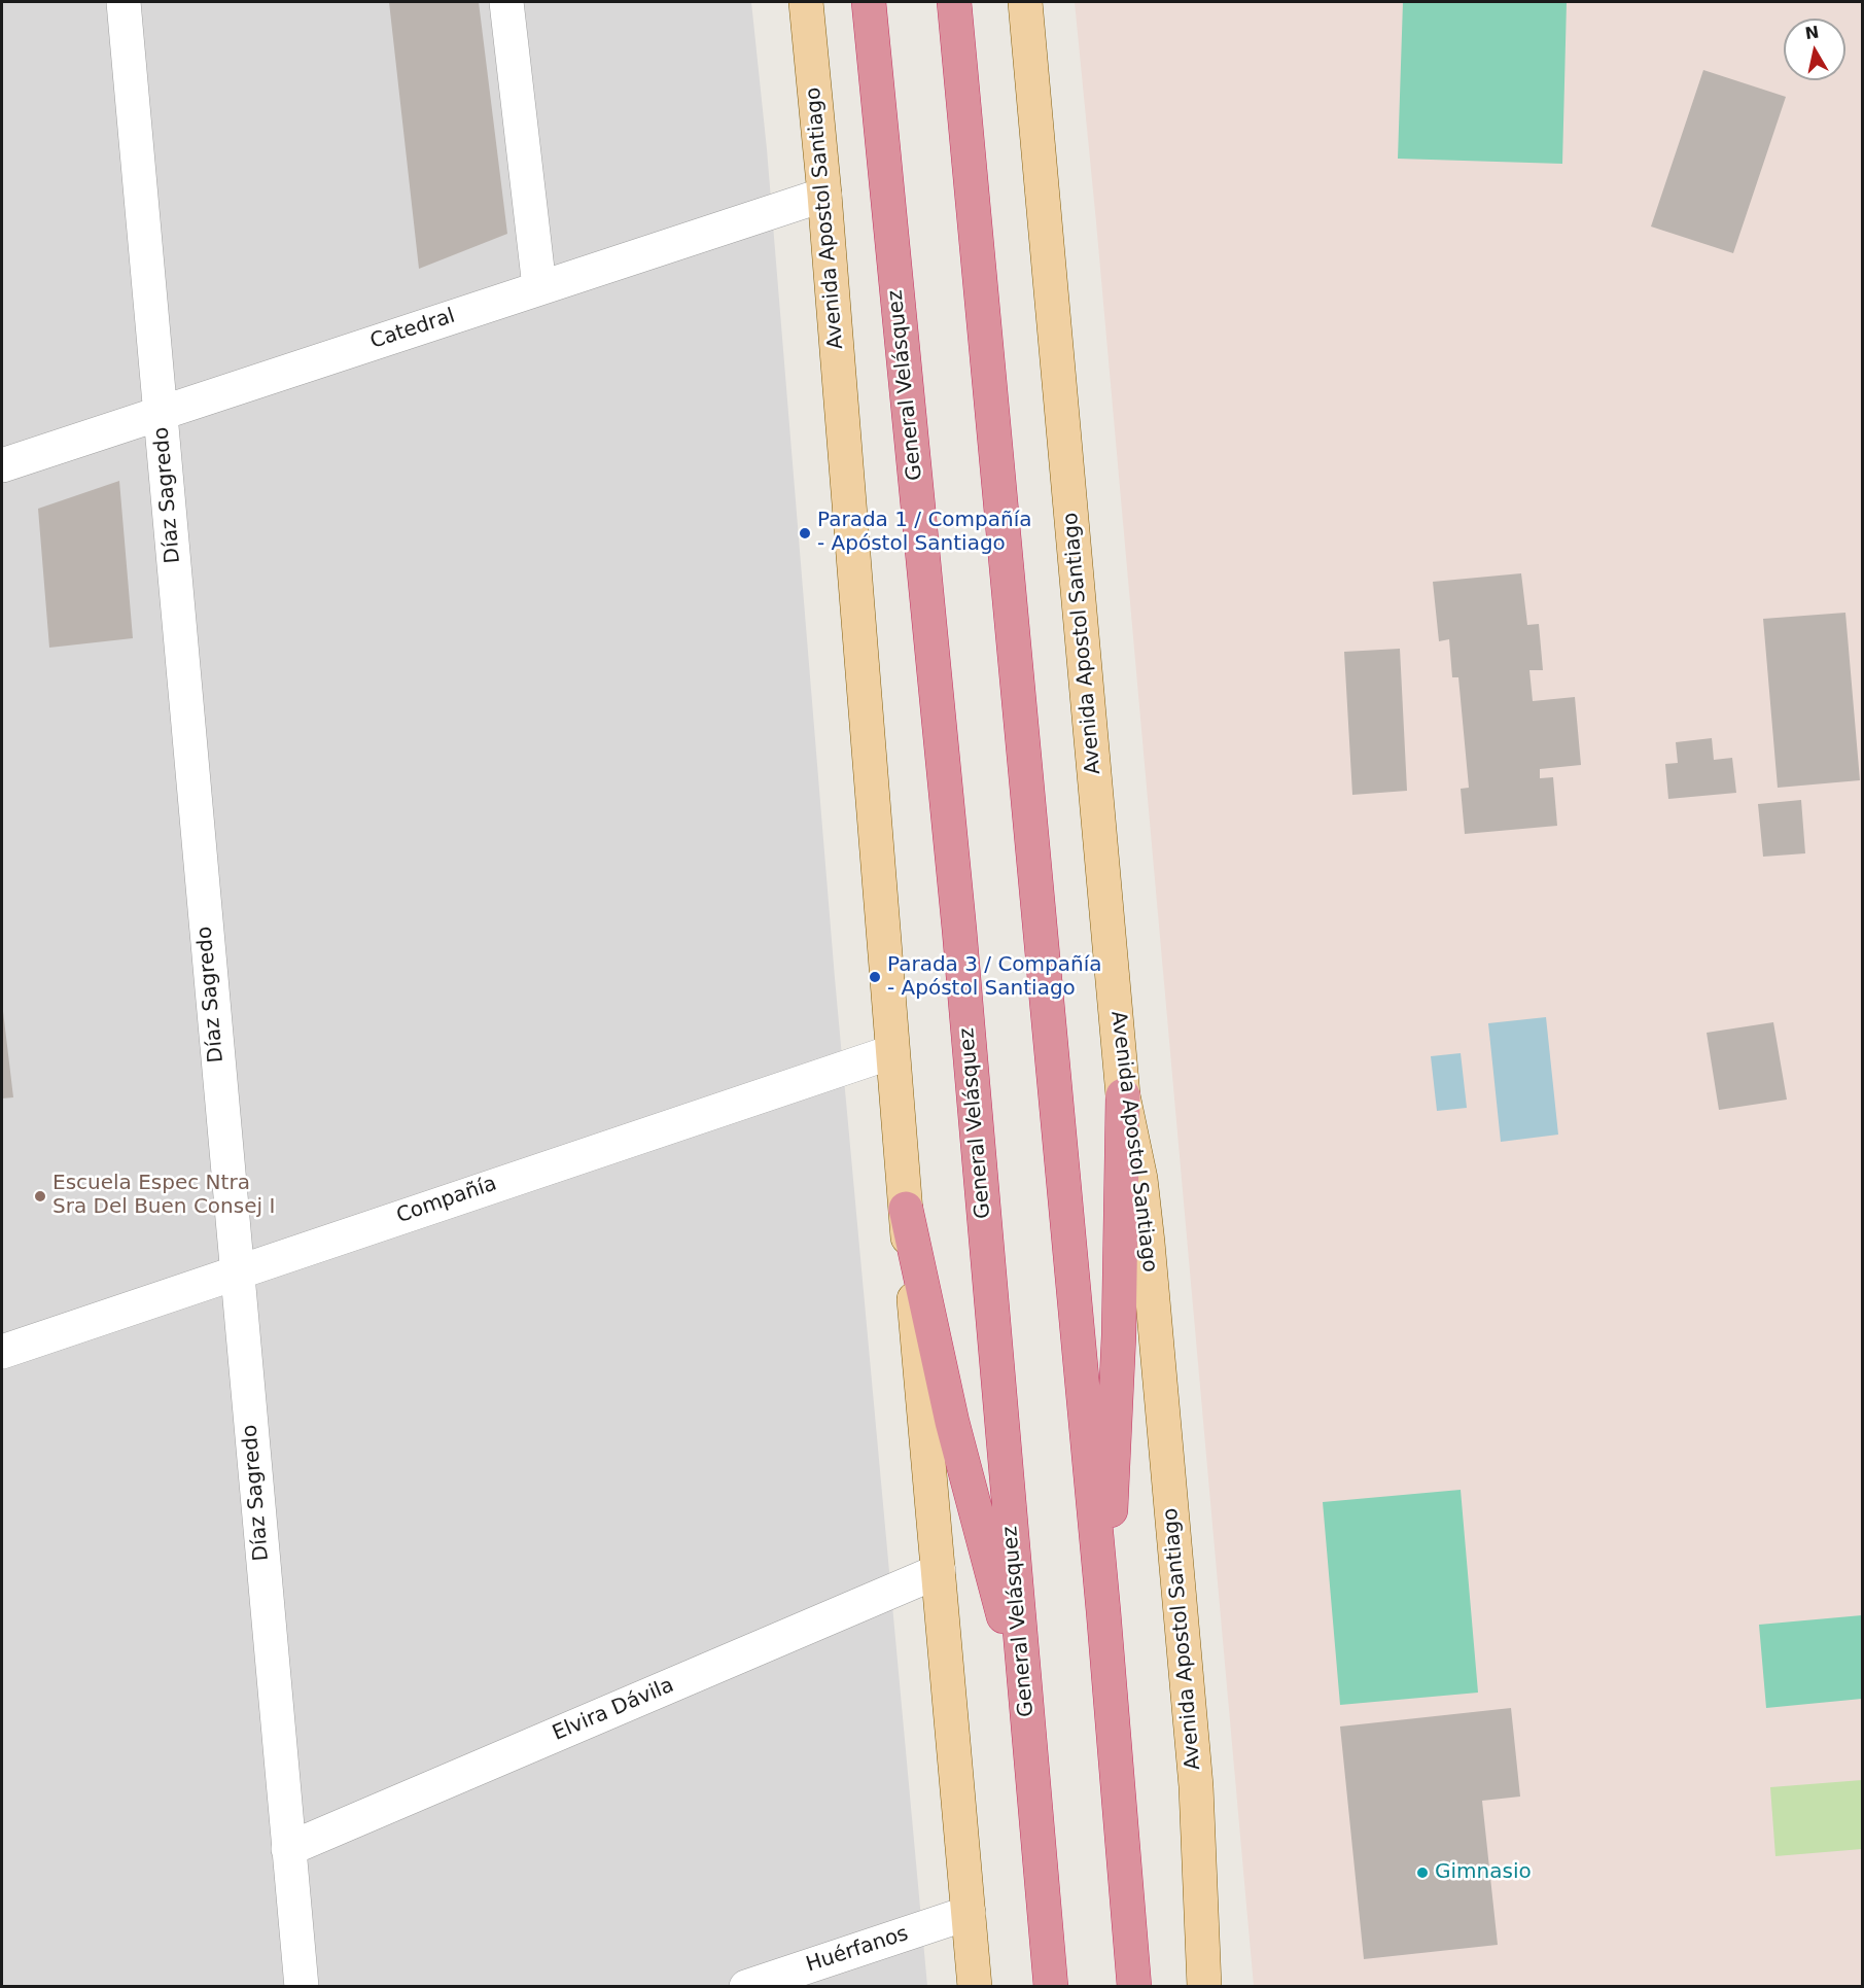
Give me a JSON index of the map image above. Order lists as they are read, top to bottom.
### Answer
{
  "streets": {
    "highway": ["General Velásquez"],
    "main road": ["Avenida Apostol Santiago"],
    "street": [
      "Catedral",
      "Díaz Sagredo",
      "Compañía",
      "Elvira Dávila",
      "Huérfanos"
    ]
  },
  "crossings": [
    ["Avenida Apostol Santiago", "Catedral"],
    ["Avenida Apostol Santiago", "Compañía"],
    ["Avenida Apostol Santiago", "Elvira Dávila"],
    ["Avenida Apostol Santiago", "Huérfanos"],
    ["Catedral", "Díaz Sagredo"],
    ["Díaz Sagredo", "Compañía"],
    ["Díaz Sagredo", "Elvira Dávila"]
  ],
  "places": [
    "Parada 1 / Compañía - Apóstol Santiago",
    "Parada 3 / Compañía - Apóstol Santiago",
    "Escuela Espec Ntra Sra Del Buen Consej I",
    "Gimnasio"
  ],
  "north": "top"
}
